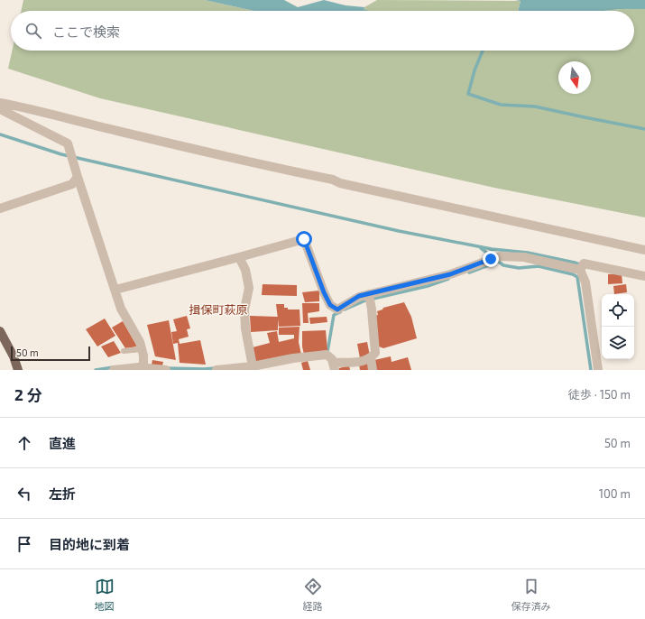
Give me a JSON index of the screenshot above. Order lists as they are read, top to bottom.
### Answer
{
  "districts": ["揖保町萩原"],
  "scale_bar": "50 m",
  "north": "bottom",
  "page": {
    "search": "ここで検索",
    "scale": "50 m",
    "heading": ["2 分", "徒歩 · 150 m"],
    "list": [
      ["直進", "50 m"],
      ["左折", "100 m"],
      "目的地に到着"
    ],
    "nav": ["地図", "経路", "保存済み"]
  }
}
